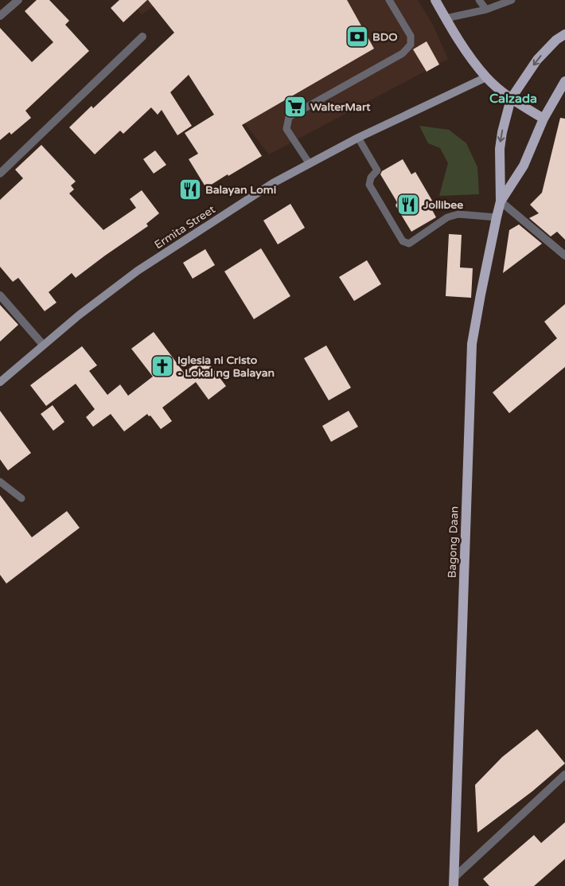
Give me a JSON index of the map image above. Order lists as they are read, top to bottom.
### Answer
{
  "streets": {
    "main road": ["Ermita Street", "Bagong Daan"]
  },
  "districts": ["Calzada"],
  "places": {
    "bank": ["BDO"],
    "supermarket": ["WalterMart"],
    "restaurant": ["Balayan Lomi", "Jollibee"],
    "church": ["Iglesia ni Cristo - Lokal ng Balayan"]
  }
}
